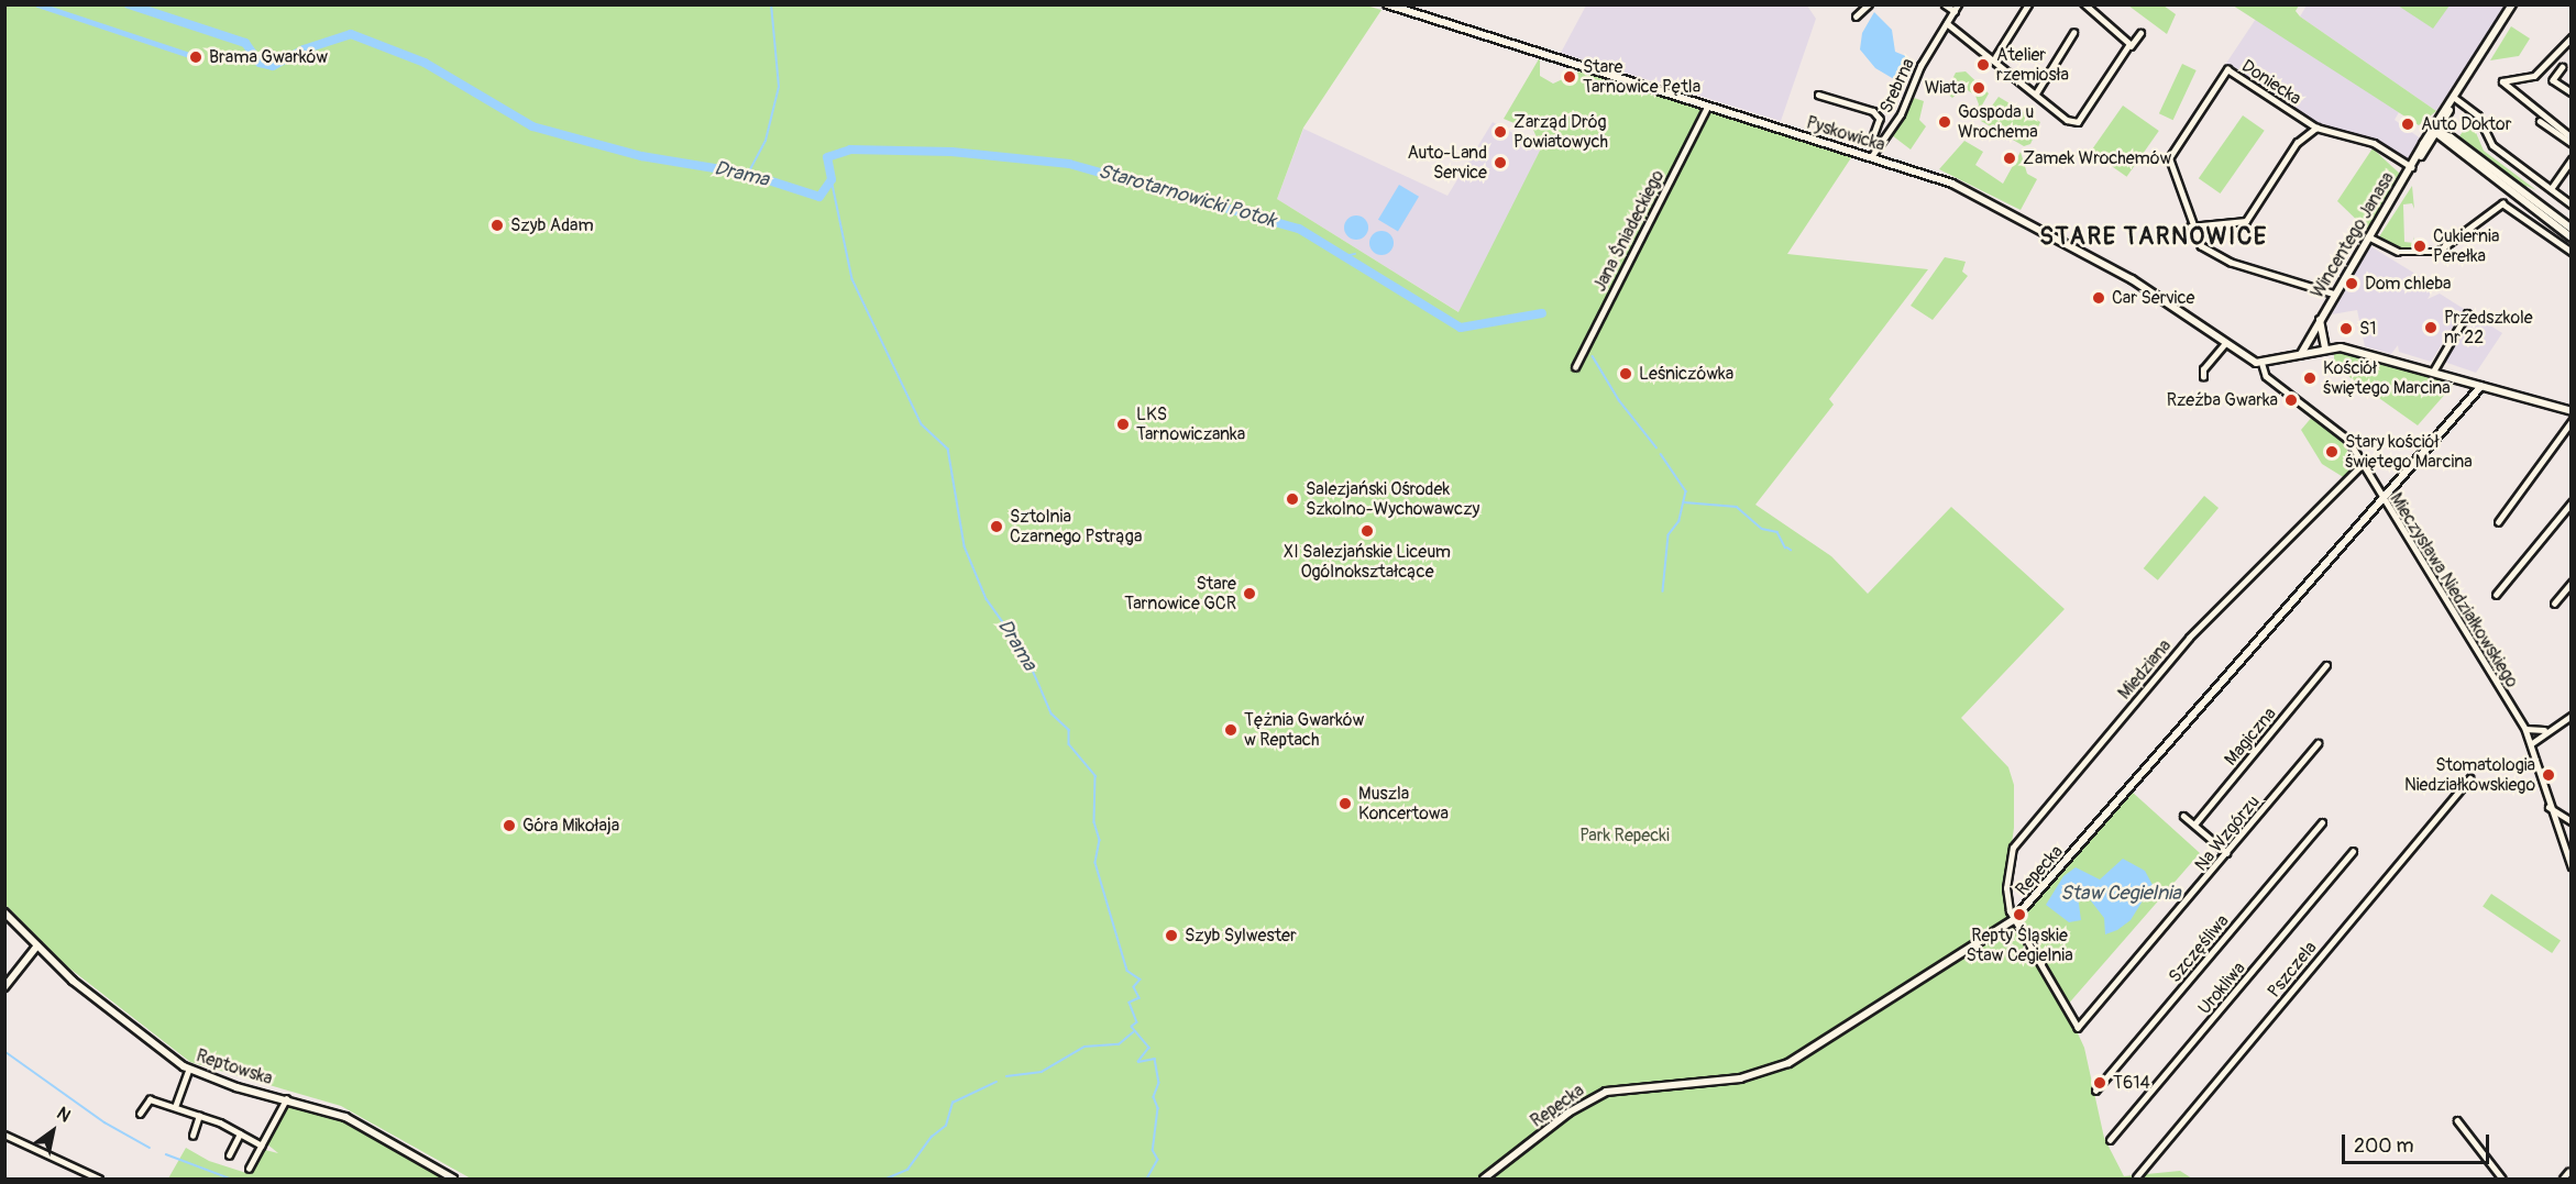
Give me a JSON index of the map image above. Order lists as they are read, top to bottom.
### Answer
{
  "streets": {
    "street": [
      "Doniecka",
      "Srebrna",
      "Pyskowicka",
      "Jana Śniadeckiego",
      "Wincentego Janasa",
      "Mieczysława Niedziałkowskiego",
      "Miedziana",
      "Magiczna",
      "Na Wzgórzu",
      "Repecka",
      "Szczęśliwa",
      "Pszczela",
      "Urokliwa",
      "Reptowska"
    ]
  },
  "crossings": [
    ["Doniecka", "Wincentego Janasa"],
    ["Srebrna", "Pyskowicka"],
    ["Pyskowicka", "Jana Śniadeckiego"],
    ["Pyskowicka", "Mieczysława Niedziałkowskiego"],
    ["Mieczysława Niedziałkowskiego", "Miedziana"],
    ["Mieczysława Niedziałkowskiego", "Repecka"],
    ["Miedziana", "Na Wzgórzu"],
    ["Miedziana", "Repecka"]
  ],
  "districts": ["STARE TARNOWICE"],
  "water": ["Drama", "Starotarnowicki Potok", "Staw Cegielnia"],
  "parks": ["Park Repecki"],
  "places": [
    "Brama Gwarków",
    "Atelier rzemiosła",
    "Stare Tarnowice Pętla",
    "Wiata",
    "Gospoda u Wrochema",
    "Auto Doktor",
    "Zarząd Dróg Powiatowych",
    "Zamek Wrochemów",
    "Auto-Land Service",
    "Szyb Adam",
    "Cukiernia Perełka",
    "Dom chleba",
    "Car Service",
    "Przedszkole nr 22",
    "S1",
    "Leśniczówka",
    "Kościół świętego Marcina",
    "Rzeźba Gwarka",
    "LKS Tarnowiczanka",
    "Stary kościół świętego Marcina",
    "Salezjański Ośrodek Szkolno-Wychowawczy",
    "Sztolnia Czarnego Pstrąga",
    "XI Salezjańskie Liceum Ogólnokształcące",
    "Stare Tarnowice GCR",
    "Tężnia Gwarków w Reptach",
    "Stomatologia Niedziałkowskiego",
    "Muszla Koncertowa",
    "Góra Mikołaja",
    "Repty Śląskie Staw Cegielnia",
    "Szyb Sylwester",
    "T614"
  ],
  "scale_bar": "200 m",
  "north": "top right"
}
